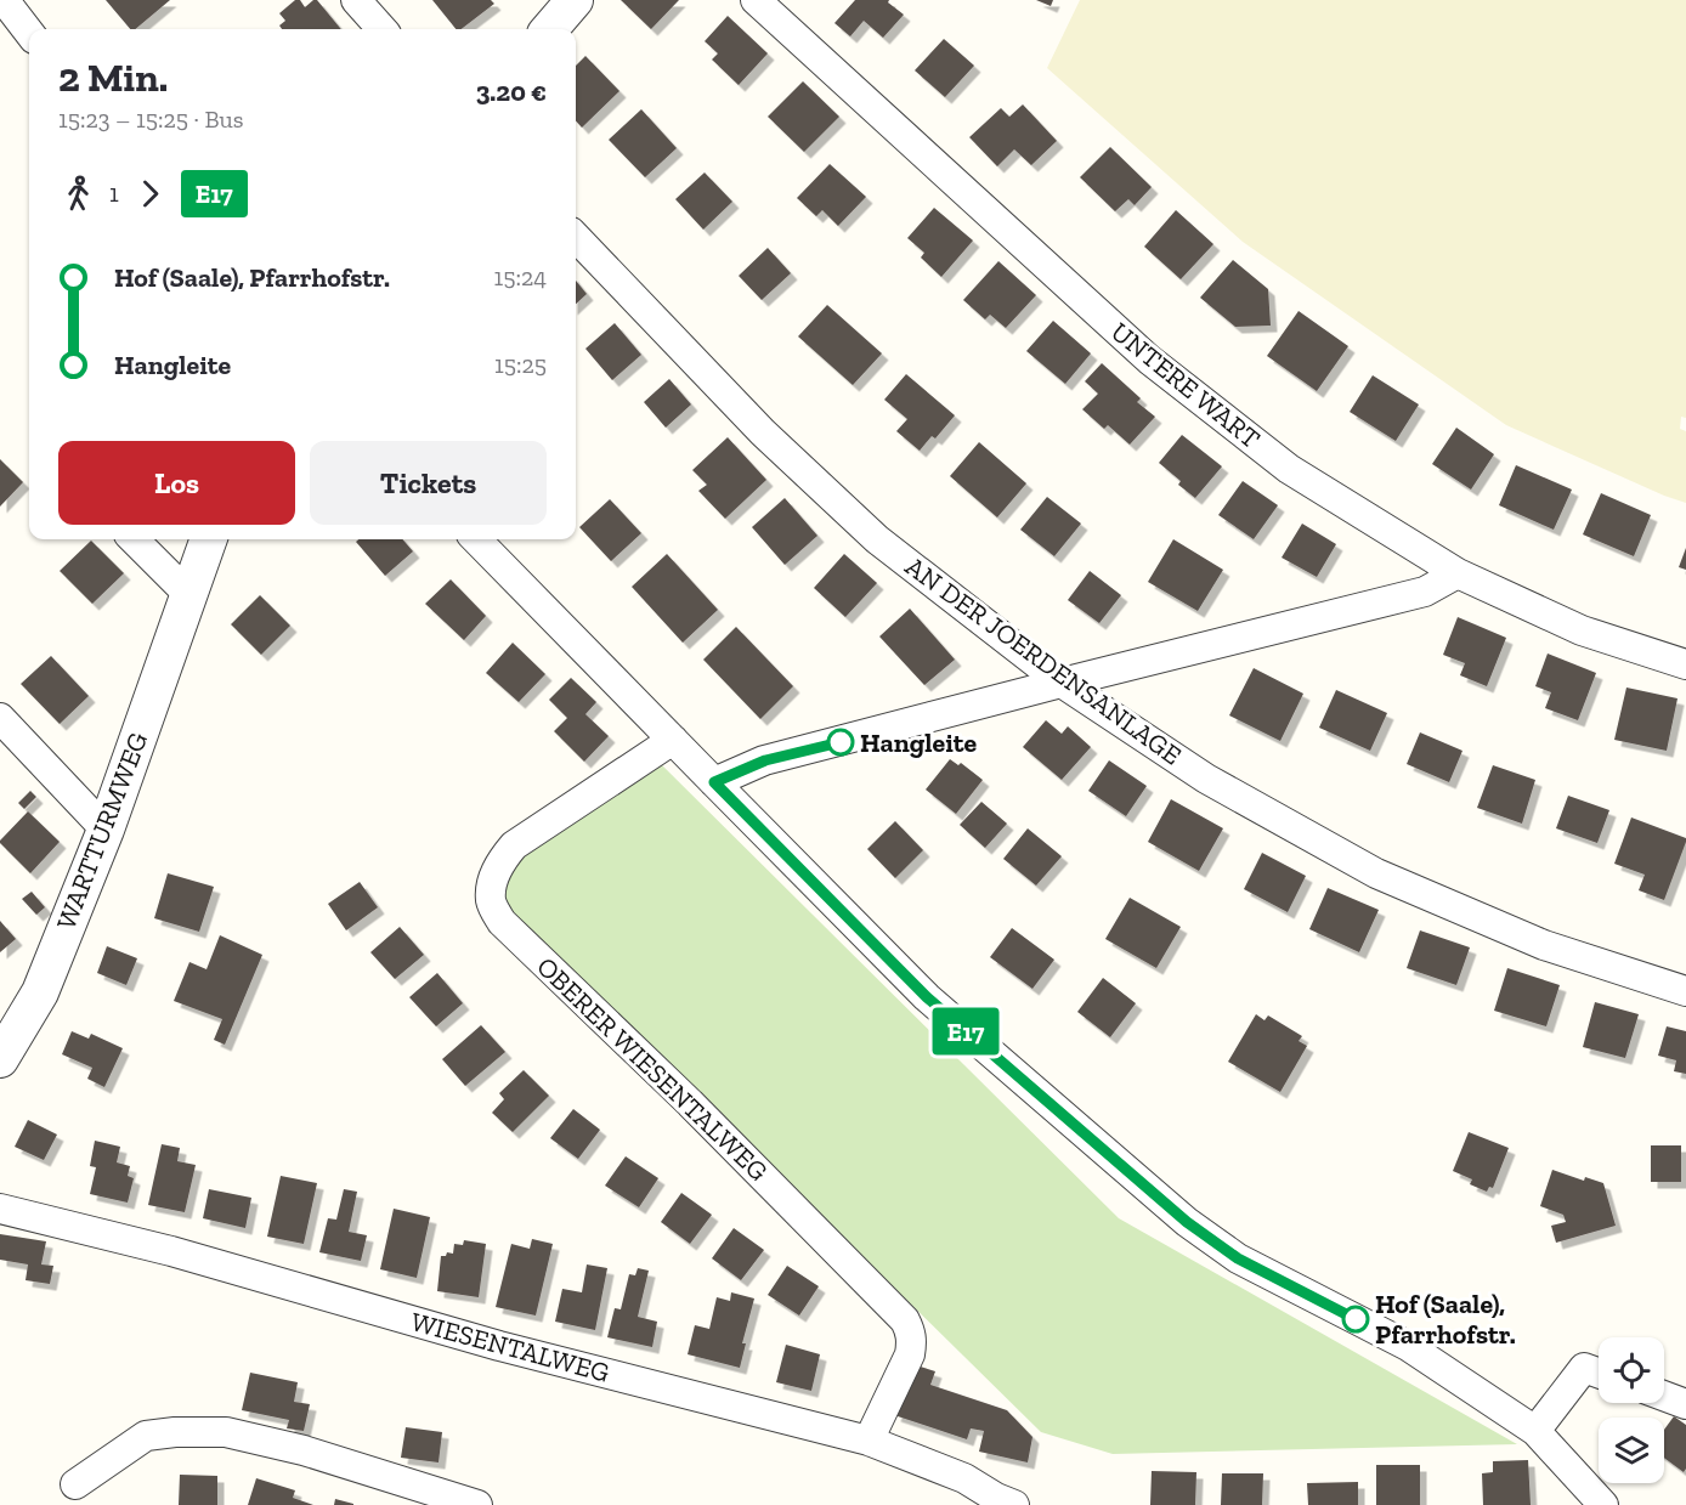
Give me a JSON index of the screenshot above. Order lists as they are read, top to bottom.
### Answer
{
  "streets": {
    "street": [
      "UNTERE WART",
      "AN DER JOERDENSANLAGE",
      "WARTTURMWEG",
      "OBERER WIESENTALWEG",
      "WIESENTALWEG"
    ]
  },
  "crossings": [
    ["OBERER WIESENTALWEG", "WIESENTALWEG"]
  ],
  "places": ["Hangleite", "Hof (Saale), Pfarrhofstr."],
  "lines": ["bus line E17"],
  "page": {
    "on_map": "E17",
    "heading": ["2 Min.", "15:23 – 15:25 · Bus", "3.20 €"],
    "legs": ["1", "E17"],
    "list": [
      {
        "name": "Hof (Saale), Pfarrhofstr.",
        "value": "15:24"
      },
      {
        "name": "Hangleite",
        "value": "15:25"
      }
    ],
    "buttons": ["Los", "Tickets"]
  }
}
